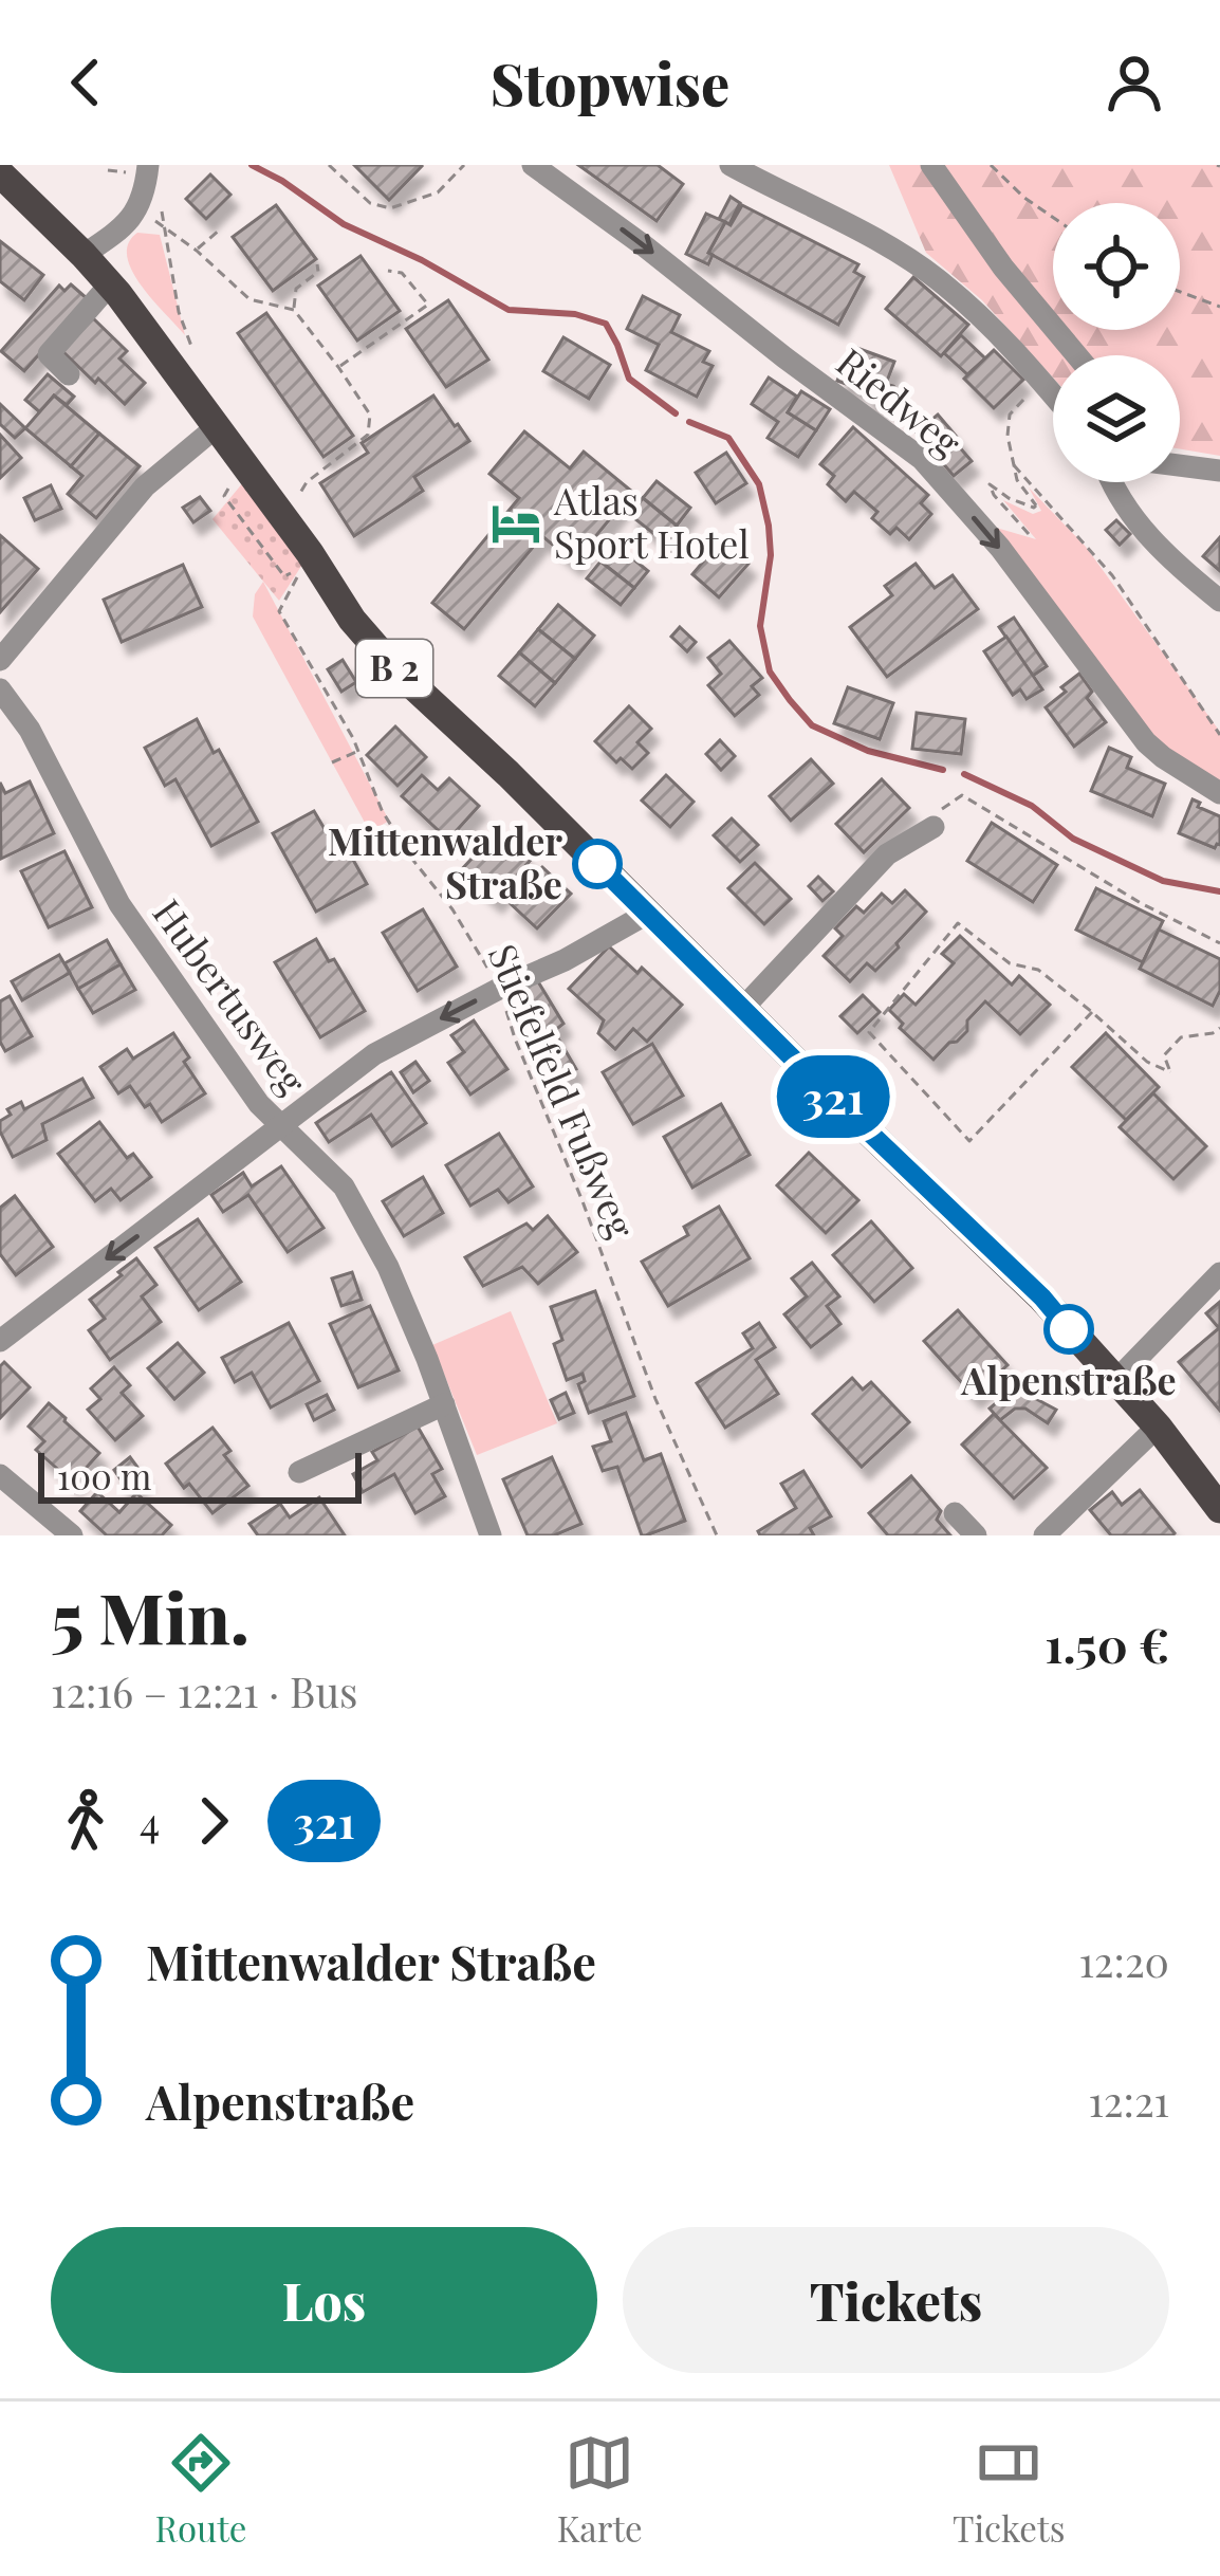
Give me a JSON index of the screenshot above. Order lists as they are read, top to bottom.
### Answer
{
  "streets": {
    "main road": ["B 2"],
    "street": ["Riedweg", "Hubertusweg"],
    "path": ["Stiefelfeld Fußweg"]
  },
  "places": {
    "hotel": ["Atlas Sport Hotel"],
    "other": ["Mittenwalder Straße", "Alpenstraße"]
  },
  "lines": ["bus line 321"],
  "scale_bar": "100 m",
  "page": {
    "header": "Stopwise",
    "on_map": "321",
    "scale": "100 m",
    "heading": ["5 Min.", "12:16 – 12:21 · Bus", "1.50 €"],
    "legs": ["4", "321"],
    "list": [
      {
        "name": "Mittenwalder Straße",
        "value": "12:20"
      },
      {
        "name": "Alpenstraße",
        "value": "12:21"
      }
    ],
    "buttons": ["Los", "Tickets"],
    "tabs": ["Route", "Karte", "Tickets"]
  }
}
